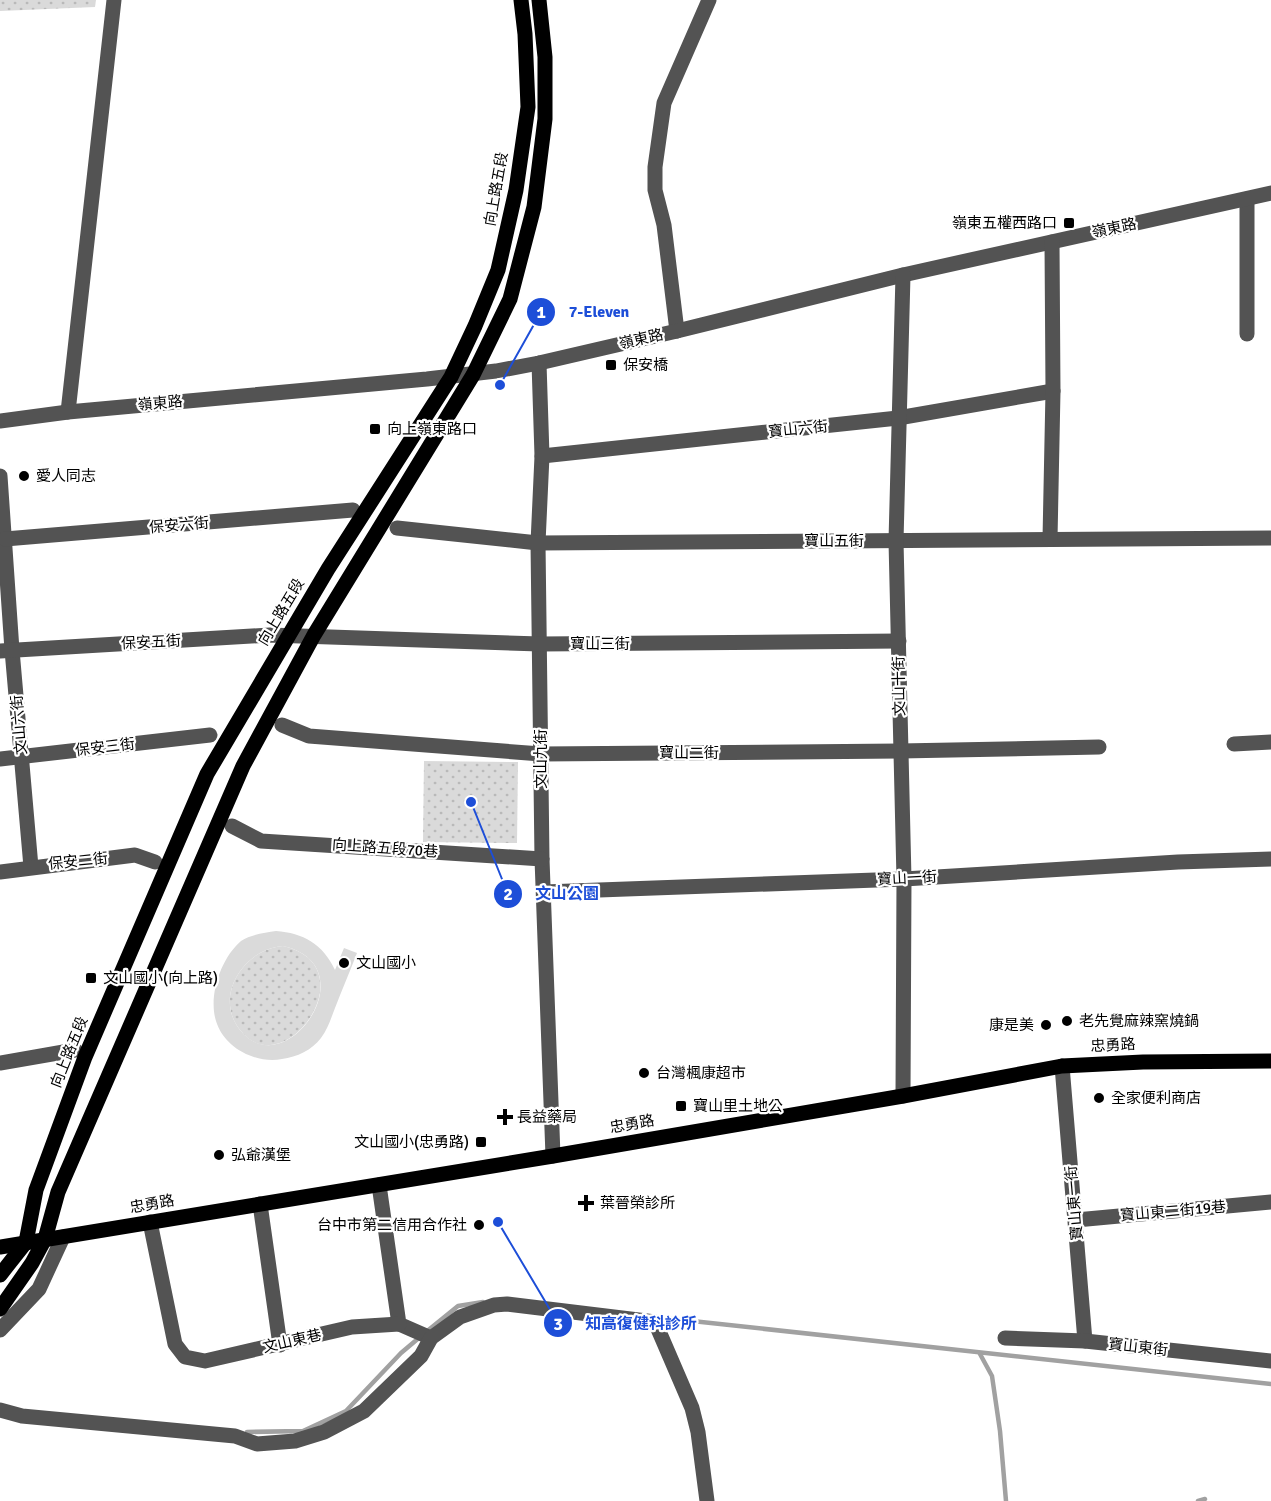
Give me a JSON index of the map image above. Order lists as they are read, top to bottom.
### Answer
{
  "streets": {
    "main road": ["向上路五段", "忠勇路"],
    "street": [
      "嶺東路",
      "寶山六街",
      "保安六街",
      "寶山五街",
      "保安五街",
      "寶山三街",
      "文山十街",
      "文山六街",
      "保安三街",
      "寶山二街",
      "文山九街",
      "向上路五段70巷",
      "保安二街",
      "寶山一街",
      "寶山東一街",
      "寶山東二街19巷",
      "文山東巷",
      "寶山東街"
    ]
  },
  "crossings": [
    ["向上路五段", "嶺東路"],
    ["向上路五段", "保安五街"],
    ["向上路五段", "寶山三街"],
    ["向上路五段", "忠勇路"],
    ["嶺東路", "文山十街"],
    ["嶺東路", "文山九街"],
    ["寶山六街", "文山十街"],
    ["寶山六街", "文山九街"],
    ["保安六街", "文山六街"],
    ["寶山五街", "文山十街"],
    ["寶山五街", "文山九街"],
    ["保安五街", "寶山三街"],
    ["保安五街", "文山六街"],
    ["寶山三街", "文山十街"],
    ["寶山三街", "文山九街"],
    ["文山十街", "寶山二街"],
    ["文山十街", "寶山一街"],
    ["文山十街", "忠勇路"],
    ["文山六街", "保安三街"],
    ["文山六街", "保安二街"],
    ["寶山二街", "文山九街"],
    ["文山九街", "向上路五段70巷"],
    ["文山九街", "寶山一街"],
    ["文山九街", "忠勇路"],
    ["忠勇路", "寶山東一街"],
    ["忠勇路", "文山東巷"],
    ["寶山東一街", "寶山東二街19巷"],
    ["寶山東一街", "寶山東街"]
  ],
  "places": {
    "transit": [
      "嶺東五權西路口",
      "保安橋",
      "向上嶺東路口",
      "文山國小(向上路)",
      "寶山里土地公",
      "文山國小(忠勇路)"
    ],
    "other": [
      "7-Eleven",
      "愛人同志",
      "文山公園",
      "文山國小",
      "老先覺麻辣窯燒鍋",
      "康是美",
      "台灣楓康超市",
      "全家便利商店",
      "弘爺漢堡",
      "知高復健科診所",
      "台中市第二信用合作社"
    ],
    "health": ["長益藥局", "葉晉榮診所"]
  }
}
